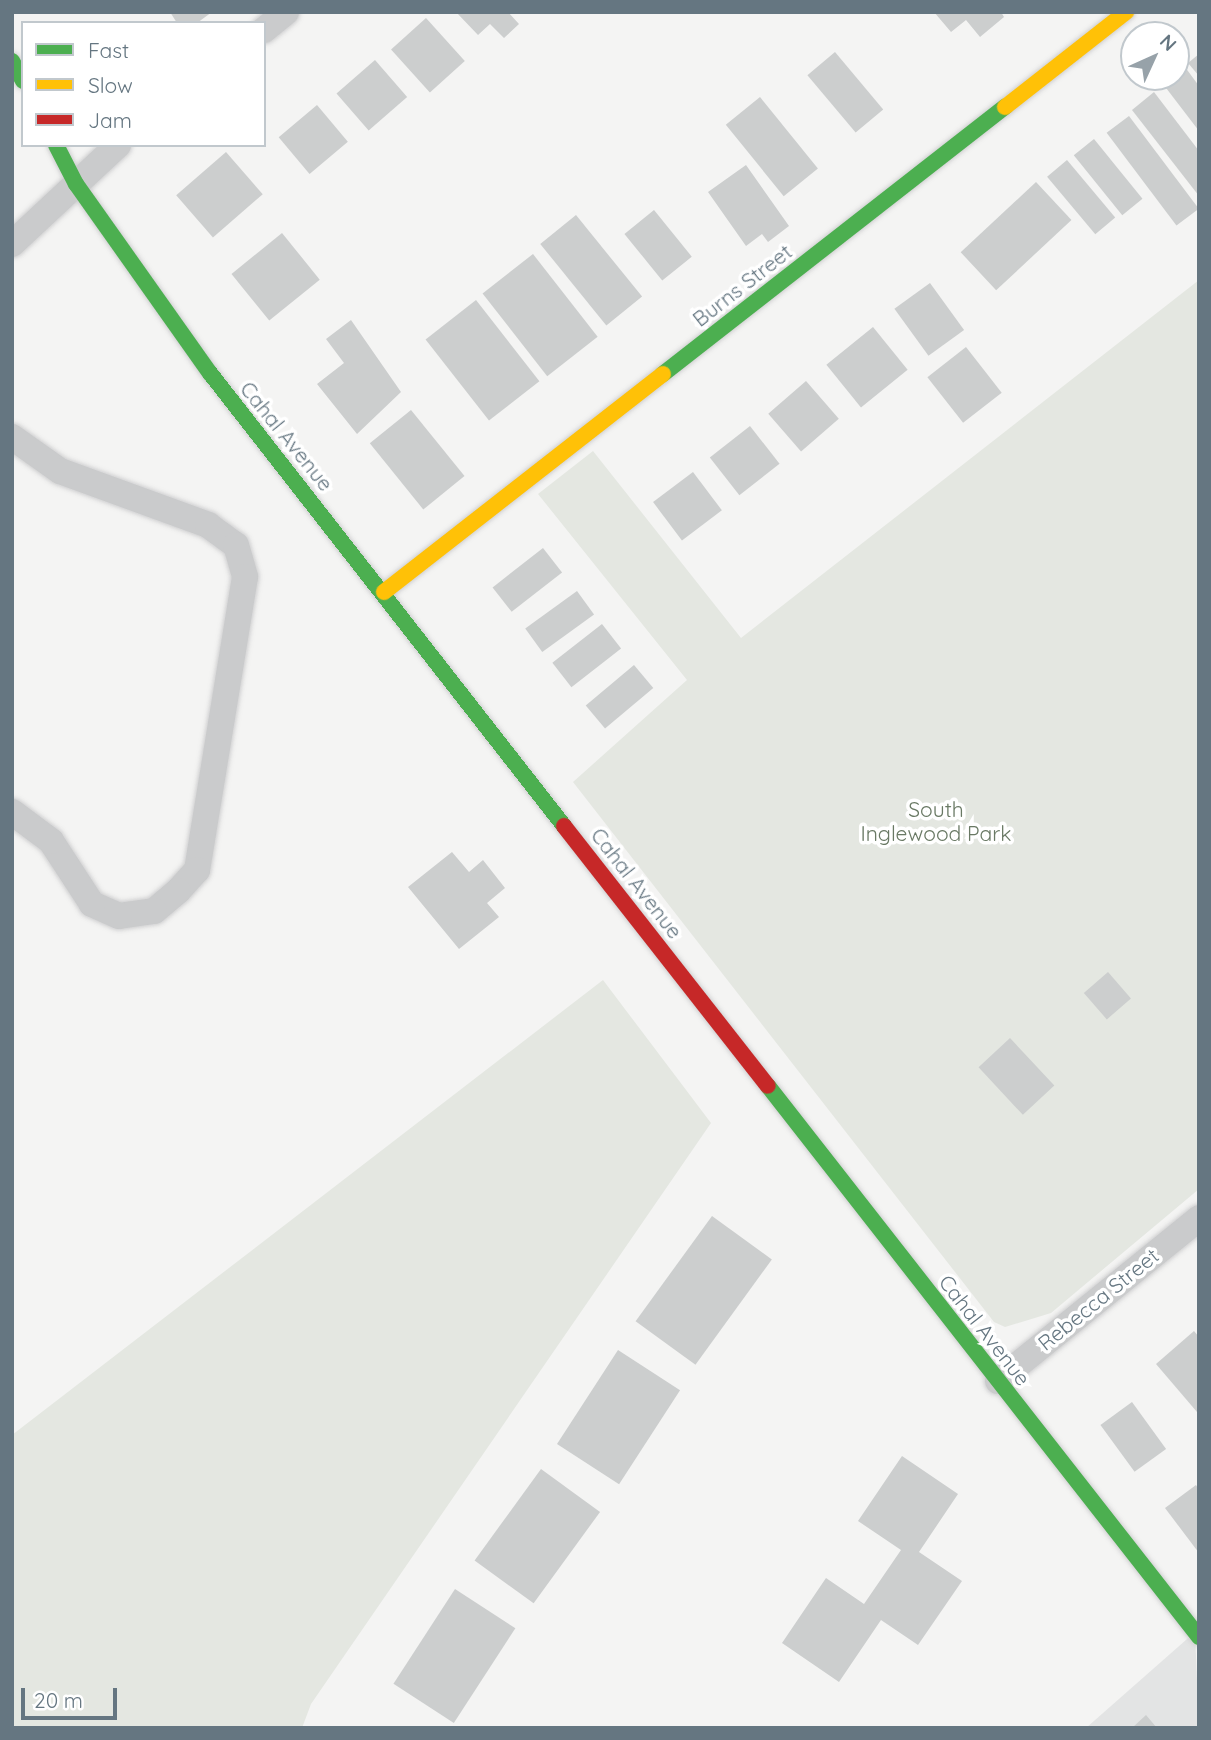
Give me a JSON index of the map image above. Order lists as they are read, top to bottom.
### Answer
{
  "streets": {
    "street": ["Burns Street", "Cahal Avenue", "Rebecca Street"]
  },
  "crossings": [
    ["Burns Street", "Cahal Avenue"],
    ["Cahal Avenue", "Rebecca Street"]
  ],
  "parks": ["South Inglewood Park"],
  "legend": ["Fast", "Slow", "Jam"],
  "scale_bar": "20 m",
  "north": "top right"
}
